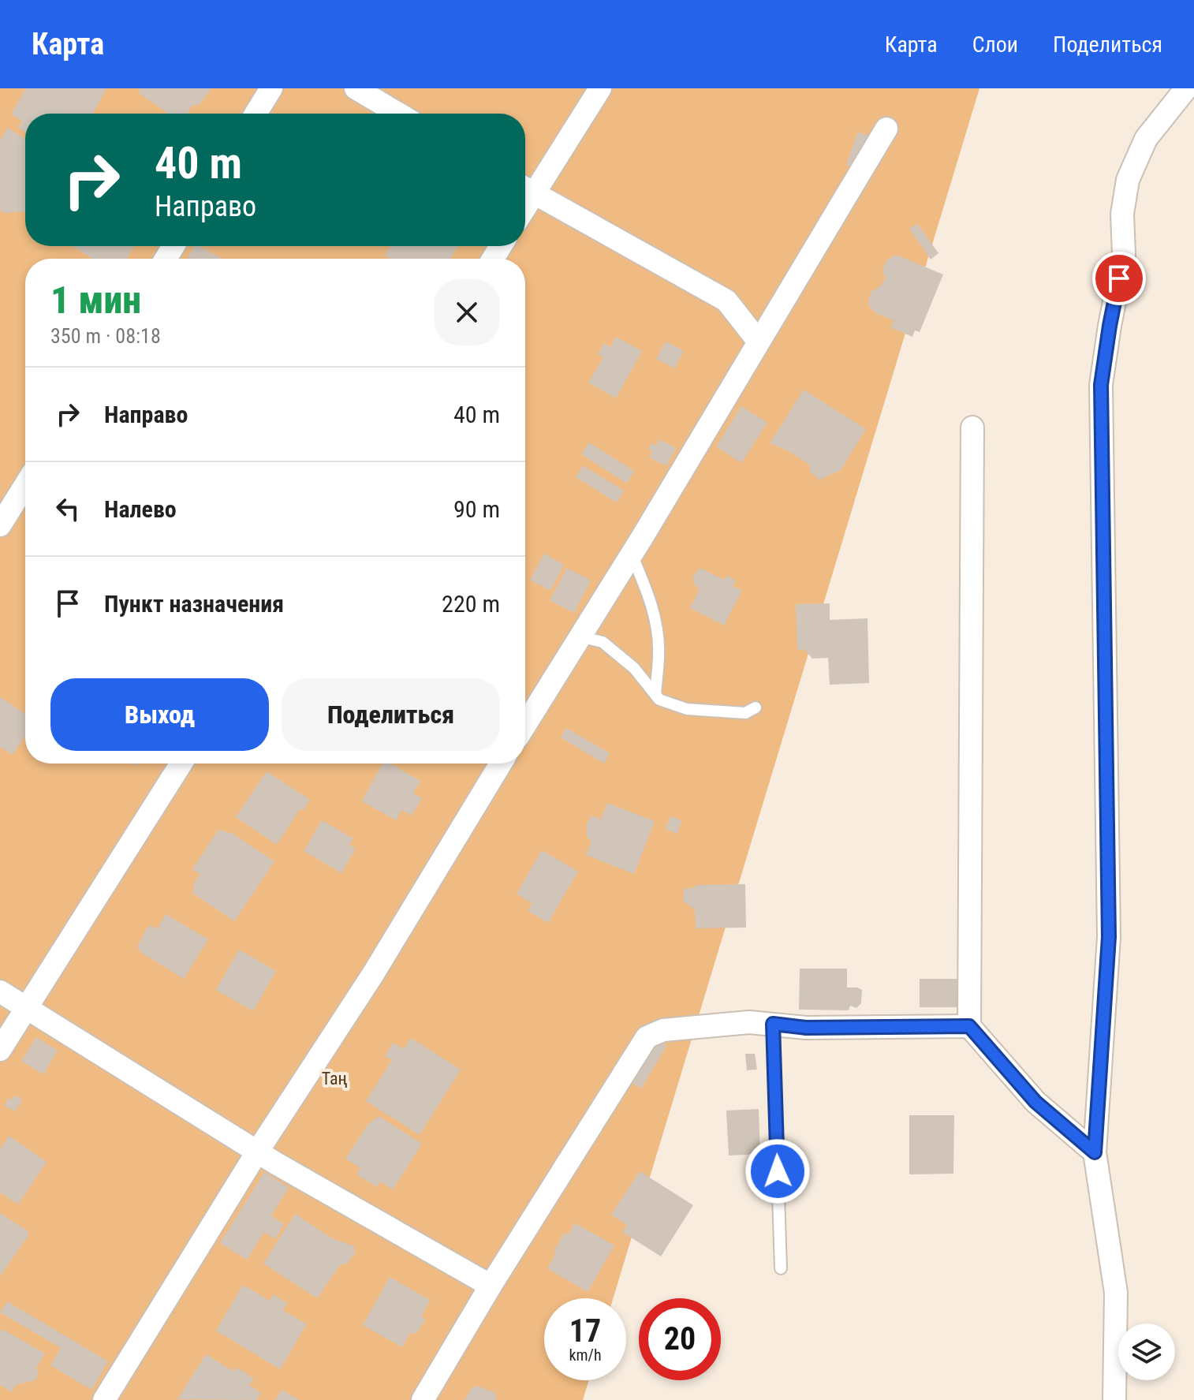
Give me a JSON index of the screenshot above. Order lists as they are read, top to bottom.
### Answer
{
  "parks": ["Таң"],
  "page": {
    "header": "Карта",
    "nav": ["Карта", "Слои", "Поделиться"],
    "turn": ["40 m", "Направо"],
    "heading": ["1 мин", "350 m · 08:18"],
    "list": [
      {
        "name": "Направо",
        "value": "40 m"
      },
      {
        "name": "Налево",
        "value": "90 m"
      },
      {
        "name": "Пункт назначения",
        "value": "220 m"
      }
    ],
    "buttons": ["Выход", "Поделиться"],
    "speed": "17 km/h",
    "limit": "20"
  }
}
